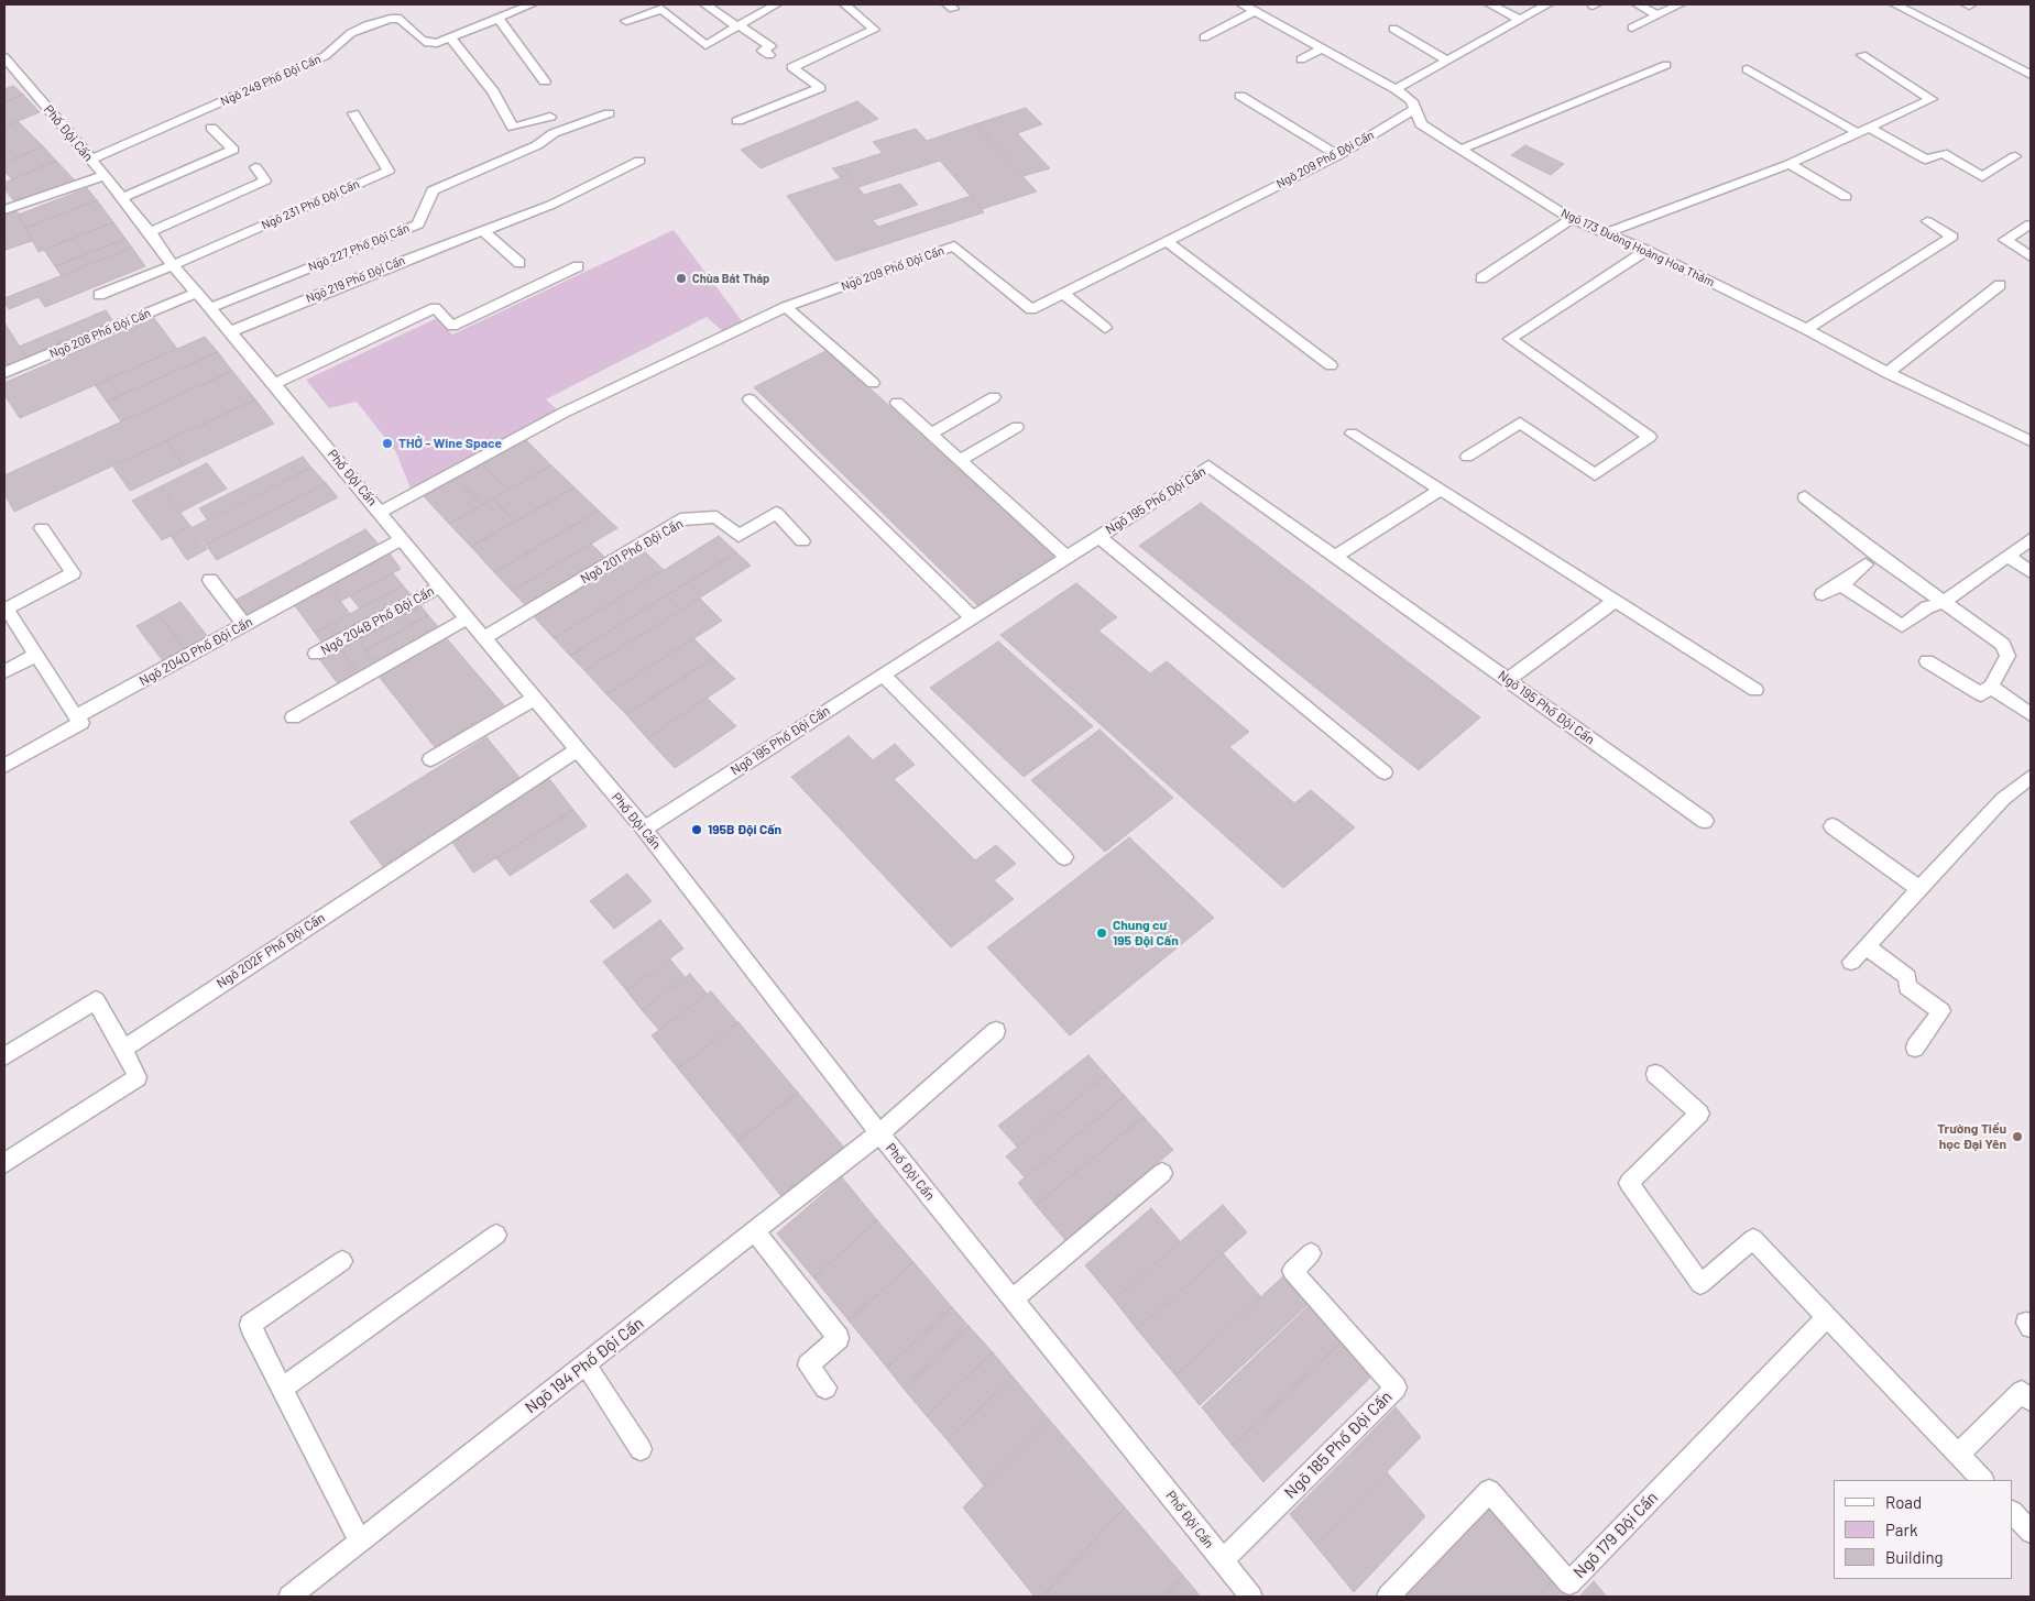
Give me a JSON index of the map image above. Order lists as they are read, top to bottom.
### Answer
{
  "streets": {
    "street": [
      "Ngõ 249 Phố Đội Cấn",
      "Phố Đội Cấn",
      "Ngõ 209 Phố Đội Cấn",
      "Ngõ 231 Phố Đội Cấn",
      "Ngõ 227 Phố Đội Cấn",
      "Ngõ 173 Đường Hoàng Hoa Thám",
      "Ngõ 219 Phố Đội Cấn",
      "Ngõ 208 Phố Đội Cấn",
      "Ngõ 195 Phố Đội Cấn",
      "Ngõ 201 Phố Đội Cấn",
      "Ngõ 204B Phố Đội Cấn",
      "Ngõ 204D Phố Đội Cấn",
      "Ngõ 202F Phố Đội Cấn",
      "Ngõ 194 Phố Đội Cấn",
      "Ngõ 185 Phố Đội Cấn",
      "Ngõ 179 Đội Cấn"
    ]
  },
  "crossings": [
    ["Ngõ 249 Phố Đội Cấn", "Phố Đội Cấn"],
    ["Phố Đội Cấn", "Ngõ 209 Phố Đội Cấn"],
    ["Phố Đội Cấn", "Ngõ 231 Phố Đội Cấn"],
    ["Phố Đội Cấn", "Ngõ 227 Phố Đội Cấn"],
    ["Phố Đội Cấn", "Ngõ 219 Phố Đội Cấn"],
    ["Phố Đội Cấn", "Ngõ 208 Phố Đội Cấn"],
    ["Phố Đội Cấn", "Ngõ 195 Phố Đội Cấn"],
    ["Phố Đội Cấn", "Ngõ 201 Phố Đội Cấn"],
    ["Phố Đội Cấn", "Ngõ 204B Phố Đội Cấn"],
    ["Phố Đội Cấn", "Ngõ 204D Phố Đội Cấn"],
    ["Phố Đội Cấn", "Ngõ 202F Phố Đội Cấn"],
    ["Phố Đội Cấn", "Ngõ 194 Phố Đội Cấn"],
    ["Phố Đội Cấn", "Ngõ 185 Phố Đội Cấn"],
    ["Ngõ 209 Phố Đội Cấn", "Ngõ 173 Đường Hoàng Hoa Thám"]
  ],
  "places": [
    "Chùa Bát Tháp",
    "THỞ - Wine Space",
    "195B Đội Cấn",
    "Chung cư 195 Đội Cấn",
    "Trường Tiểu học Đại Yên"
  ],
  "legend": ["Road", "Park", "Building"]
}
